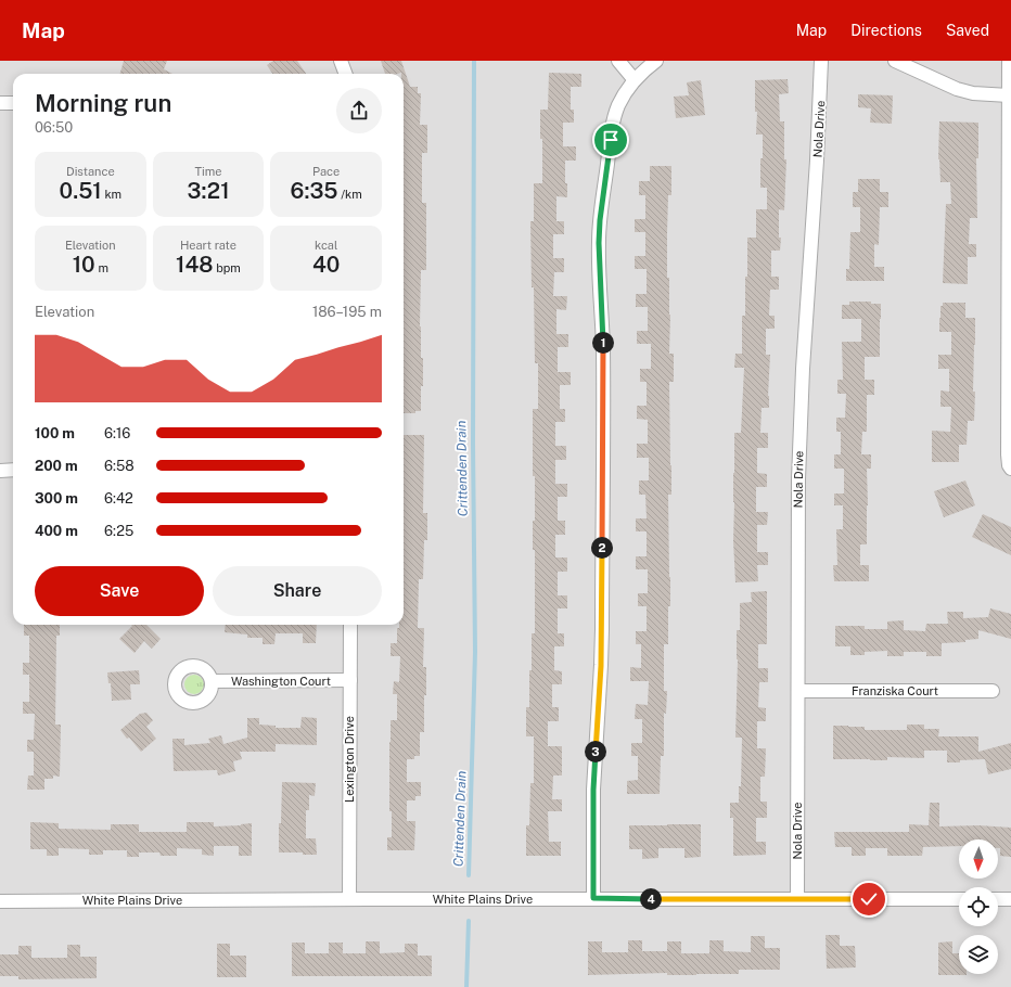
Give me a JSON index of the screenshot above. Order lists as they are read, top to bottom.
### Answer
{
  "streets": {
    "street": [
      "Nola Drive",
      "Washington Court",
      "Franziska Court",
      "Lexington Drive",
      "White Plains Drive"
    ]
  },
  "crossings": [
    ["Nola Drive", "Franziska Court"],
    ["Nola Drive", "White Plains Drive"],
    ["Washington Court", "Lexington Drive"],
    ["Lexington Drive", "White Plains Drive"]
  ],
  "water": ["Crittenden Drain"],
  "north": "bottom",
  "page": {
    "header": "Map",
    "nav": ["Map", "Directions", "Saved"],
    "heading": ["Morning run", "06:50"],
    "stats": [
      ["Distance", "0.51 km"],
      ["Time", "3:21"],
      ["Pace", "6:35 /km"],
      ["Elevation", "10 m"],
      ["Heart rate", "148 bpm"],
      ["kcal", "40"]
    ],
    "chart": ["Elevation", "186–195 m"],
    "pins": [
      "1",
      "2",
      "3",
      "4"
    ],
    "list": [
      {
        "name": "100 m",
        "note": "6:16"
      },
      {
        "name": "200 m",
        "note": "6:58"
      },
      {
        "name": "300 m",
        "note": "6:42"
      },
      {
        "name": "400 m",
        "note": "6:25"
      }
    ],
    "buttons": ["Save", "Share"]
  }
}
